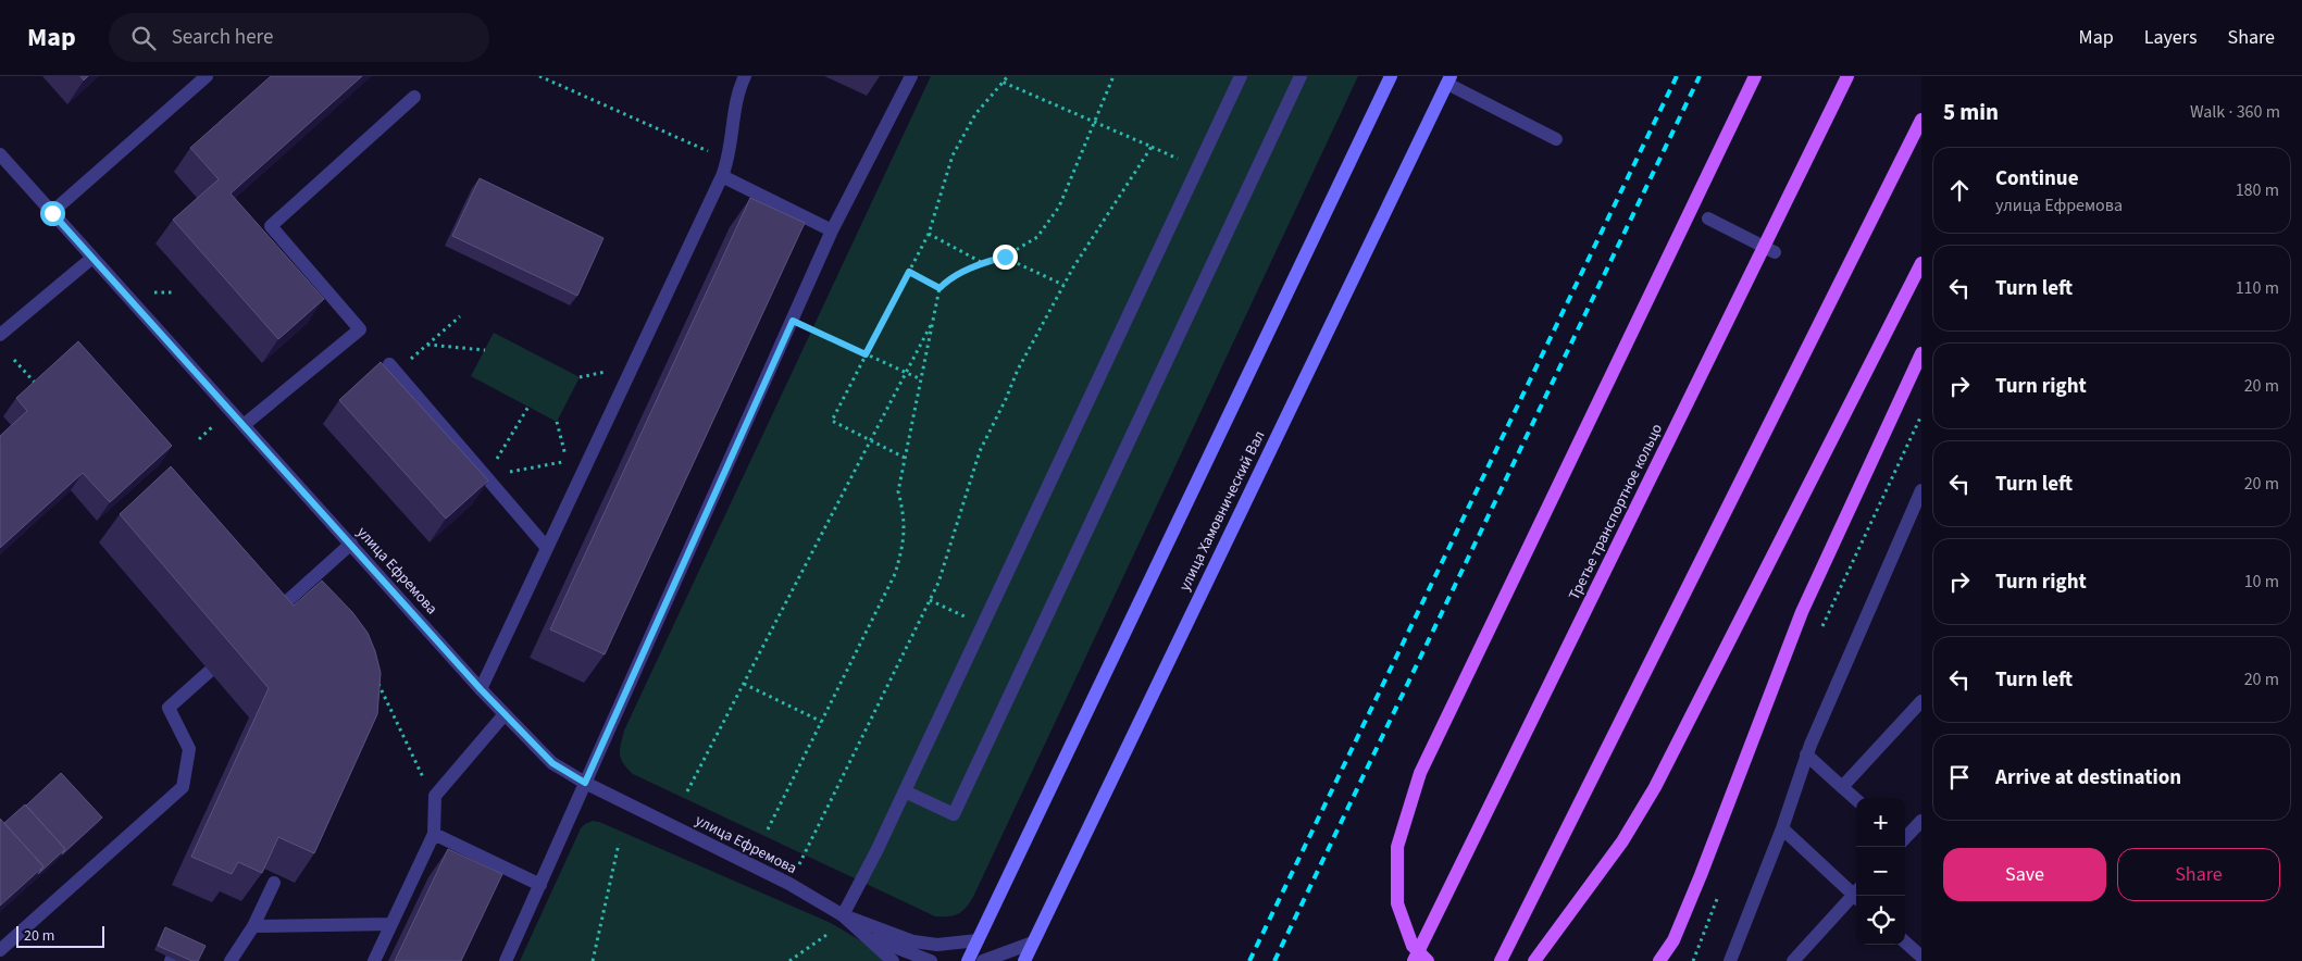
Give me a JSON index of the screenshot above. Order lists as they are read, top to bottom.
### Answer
{
  "streets": {
    "main road": ["улица Хамовнический Вал", "Третье транспортное кольцо"],
    "street": ["улица Ефремова"]
  },
  "scale_bar": "20 m",
  "page": {
    "header": "Map",
    "search": "Search here",
    "nav": ["Map", "Layers", "Share"],
    "heading": ["5 min", "Walk · 360 m"],
    "list": [
      ["Continue", "улица Ефремова", "180 m"],
      ["Turn left", "110 m"],
      ["Turn right", "20 m"],
      ["Turn left", "20 m"],
      ["Turn right", "10 m"],
      ["Turn left", "20 m"],
      "Arrive at destination"
    ],
    "map_buttons": ["+", "−"],
    "buttons": ["Save", "Share"],
    "scale": "20 m"
  }
}
